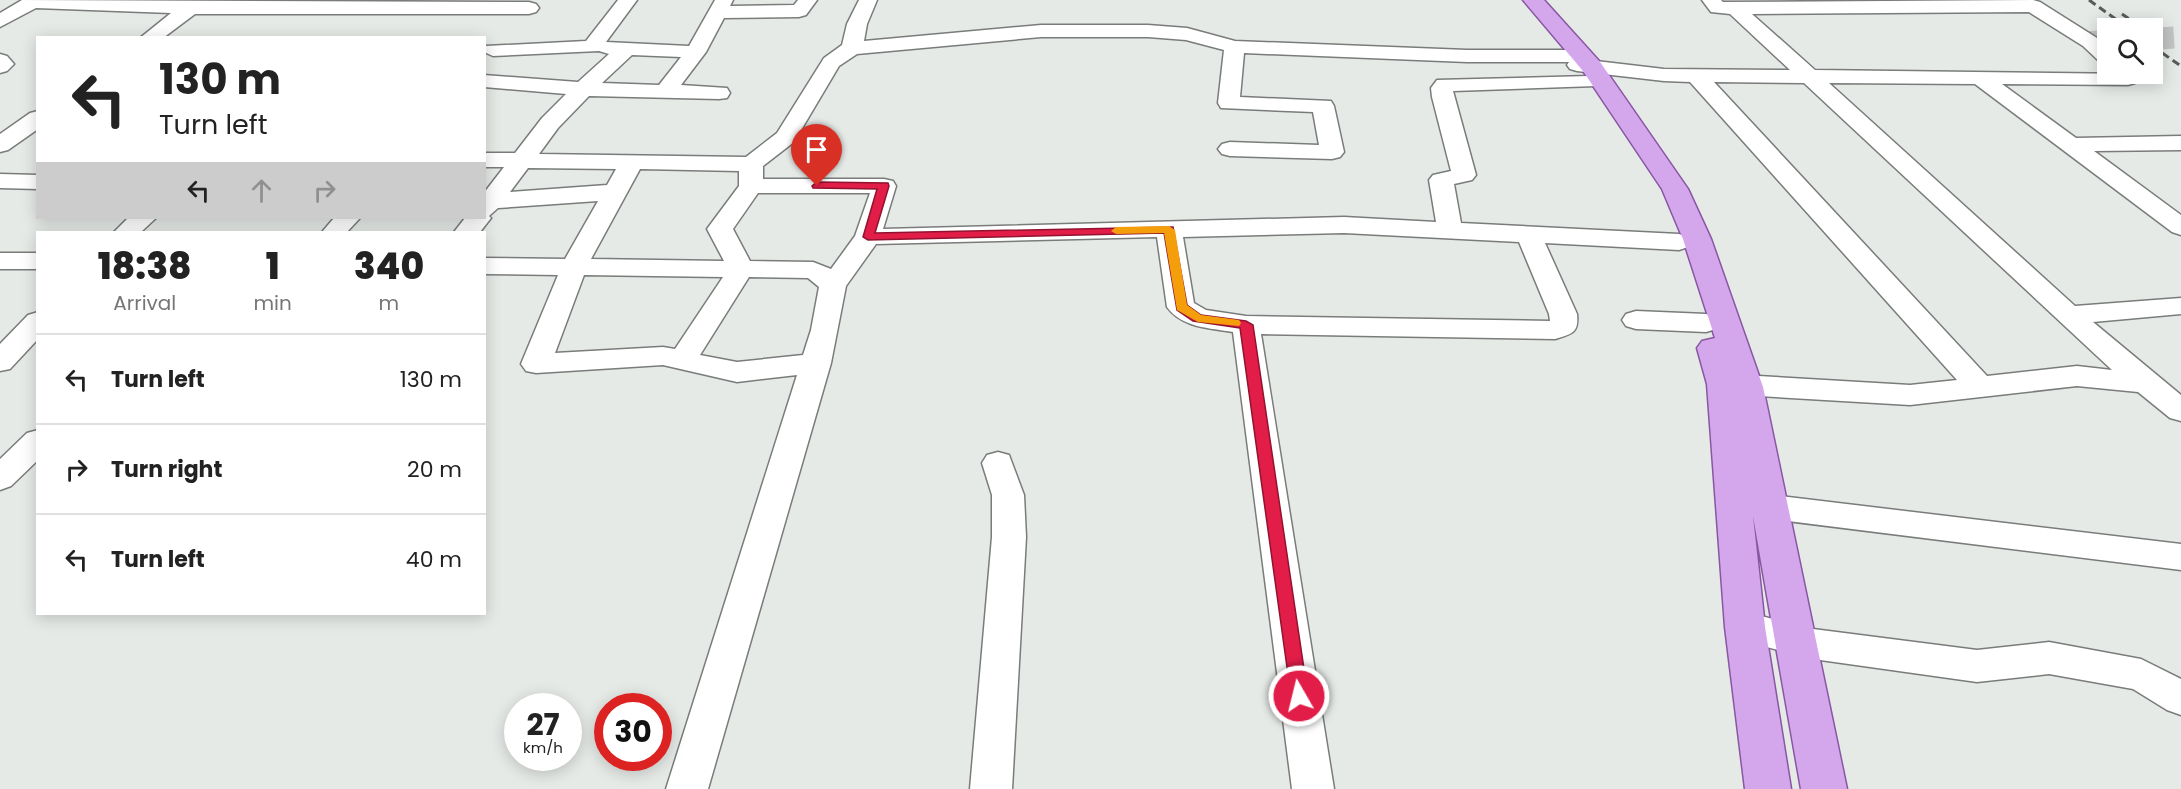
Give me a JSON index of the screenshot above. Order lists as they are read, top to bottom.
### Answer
{
  "page": {
    "turn": ["130 m", "Turn left"],
    "eta": [
      "18:38",
      "Arrival",
      "1",
      "min",
      "340",
      "m"
    ],
    "list": [
      {
        "name": "Turn left",
        "value": "130 m"
      },
      {
        "name": "Turn right",
        "value": "20 m"
      },
      {
        "name": "Turn left",
        "value": "40 m"
      }
    ],
    "speed": "27 km/h",
    "limit": "30"
  }
}
